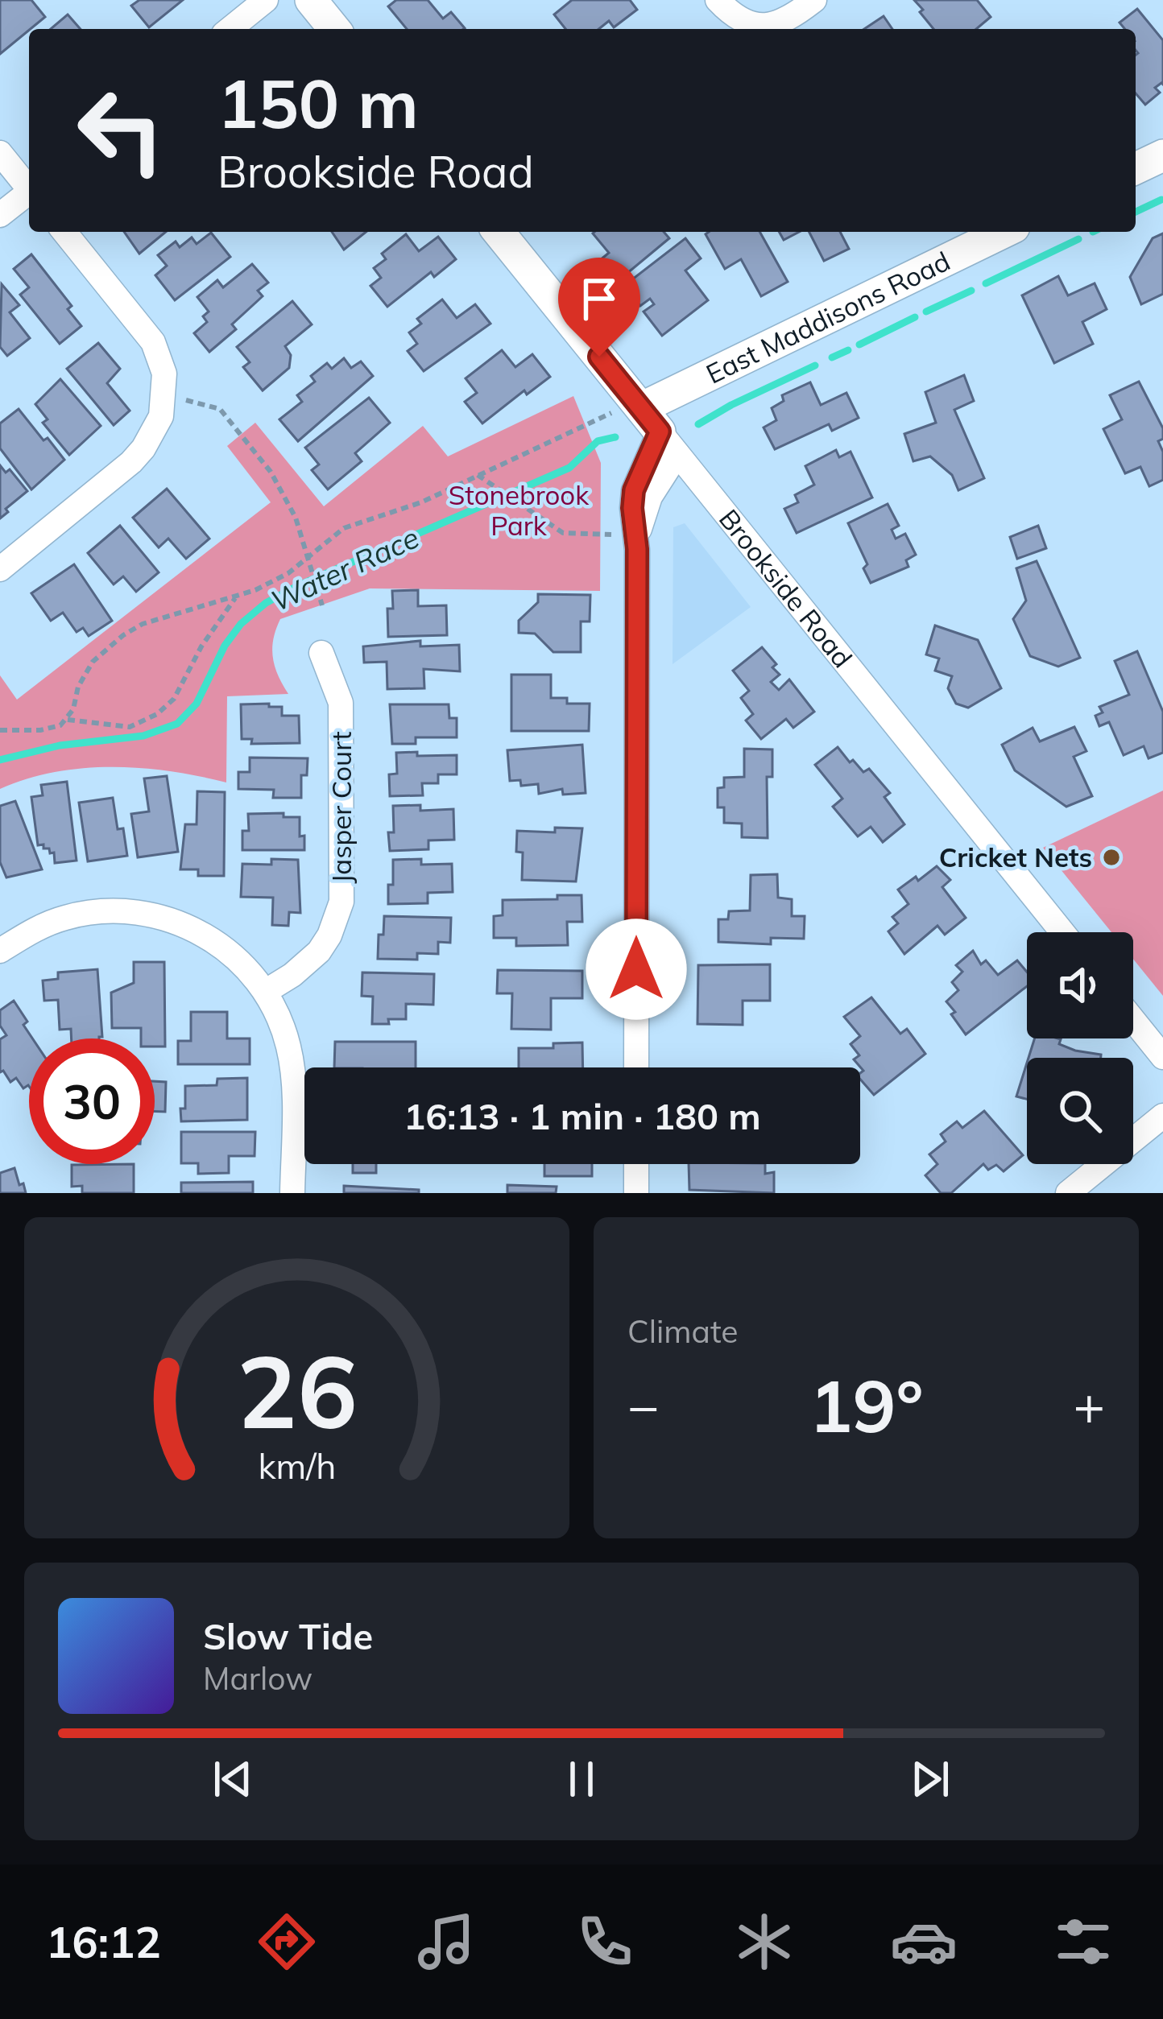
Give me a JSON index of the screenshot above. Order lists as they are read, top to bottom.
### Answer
{
  "streets": {
    "street": ["East Maddisons Road", "Brookside Road", "Jasper Court"]
  },
  "crossings": [
    ["East Maddisons Road", "Brookside Road"]
  ],
  "water": ["Water Race"],
  "parks": ["Stonebrook Park"],
  "places": ["Cricket Nets"],
  "page": {
    "turn": ["150 m", "Brookside Road"],
    "limit": "30",
    "trip": "16:13 · 1 min · 180 m",
    "tile": "Climate",
    "heat": ["−", "19°", "+"],
    "song": ["Slow Tide", "Marlow"],
    "tabs": "16:12",
    "gauge": ["26", "km/h"]
  }
}
